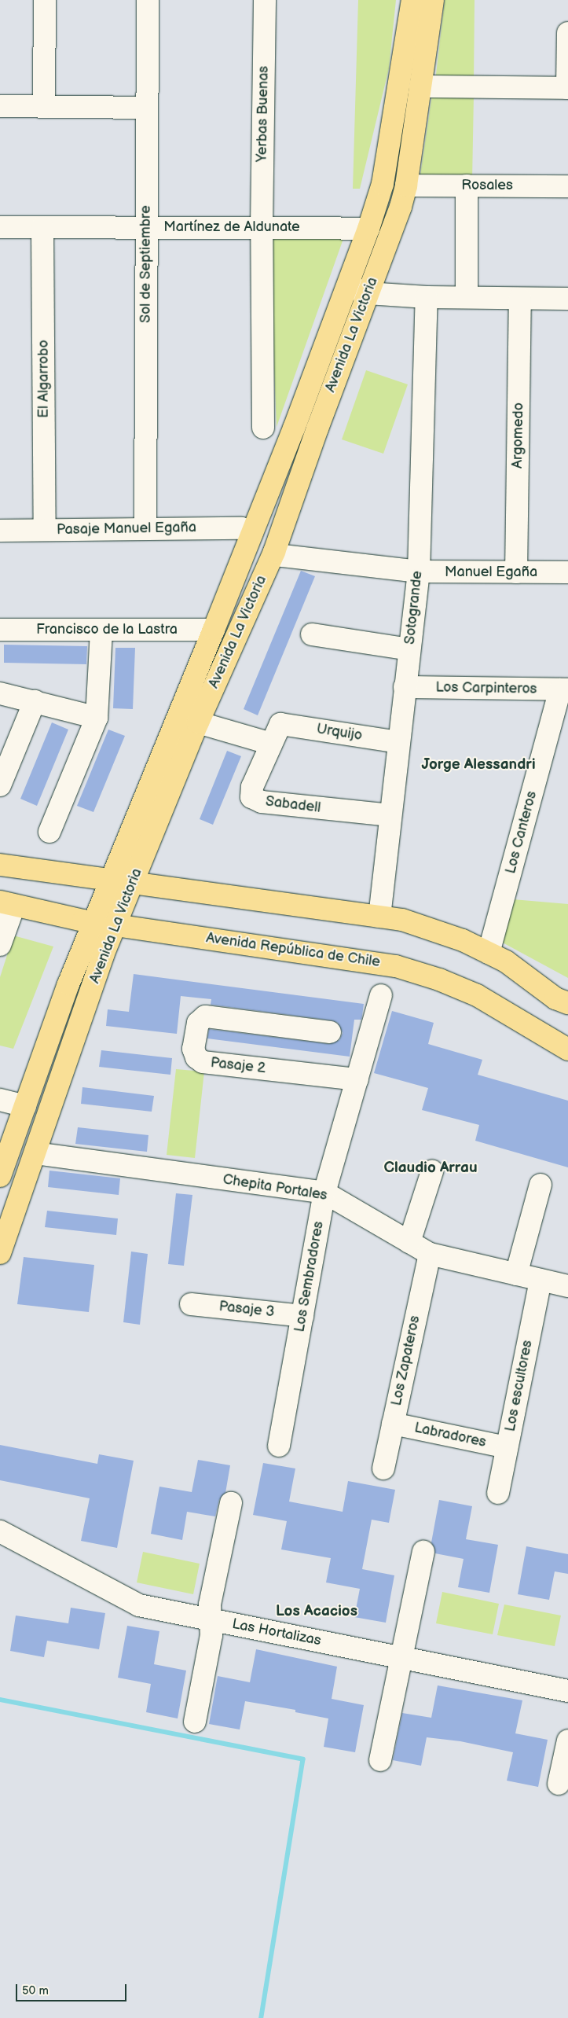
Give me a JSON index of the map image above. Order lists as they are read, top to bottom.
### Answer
{
  "streets": {
    "main road": ["Avenida La Victoria", "Avenida República de Chile"],
    "street": [
      "Yerbas Buenas",
      "Rosales",
      "Martínez de Aldunate",
      "Sol de Septiembre",
      "El Algarrobo",
      "Argomedo",
      "Pasaje Manuel Egaña",
      "Manuel Egaña",
      "Sotogrande",
      "Francisco de la Lastra",
      "Los Carpinteros",
      "Urquijo",
      "Sabadell",
      "Los Canteros",
      "Pasaje 2",
      "Chepita Portales",
      "Los Sembradores",
      "Pasaje 3",
      "Los Zapateros",
      "Los escultores",
      "Labradores",
      "Las Hortalizas"
    ]
  },
  "crossings": [
    ["Yerbas Buenas", "Martínez de Aldunate"],
    ["Rosales", "Avenida La Victoria"],
    ["Martínez de Aldunate", "Sol de Septiembre"],
    ["Martínez de Aldunate", "Avenida La Victoria"],
    ["Martínez de Aldunate", "El Algarrobo"],
    ["Sol de Septiembre", "Pasaje Manuel Egaña"],
    ["Avenida La Victoria", "Pasaje Manuel Egaña"],
    ["Avenida La Victoria", "Manuel Egaña"],
    ["Avenida La Victoria", "Francisco de la Lastra"],
    ["Avenida La Victoria", "Avenida República de Chile"],
    ["Avenida La Victoria", "Chepita Portales"],
    ["El Algarrobo", "Pasaje Manuel Egaña"],
    ["Argomedo", "Manuel Egaña"],
    ["Manuel Egaña", "Sotogrande"],
    ["Sotogrande", "Los Carpinteros"],
    ["Sotogrande", "Urquijo"],
    ["Sotogrande", "Sabadell"],
    ["Los Carpinteros", "Los Canteros"],
    ["Urquijo", "Sabadell"],
    ["Pasaje 2", "Los Sembradores"],
    ["Chepita Portales", "Los Sembradores"],
    ["Chepita Portales", "Los Zapateros"],
    ["Chepita Portales", "Los escultores"],
    ["Los Sembradores", "Pasaje 3"],
    ["Los Zapateros", "Labradores"],
    ["Los escultores", "Labradores"]
  ],
  "districts": ["Jorge Alessandri", "Claudio Arrau", "Los Acacios"],
  "scale_bar": "50 m"
}
